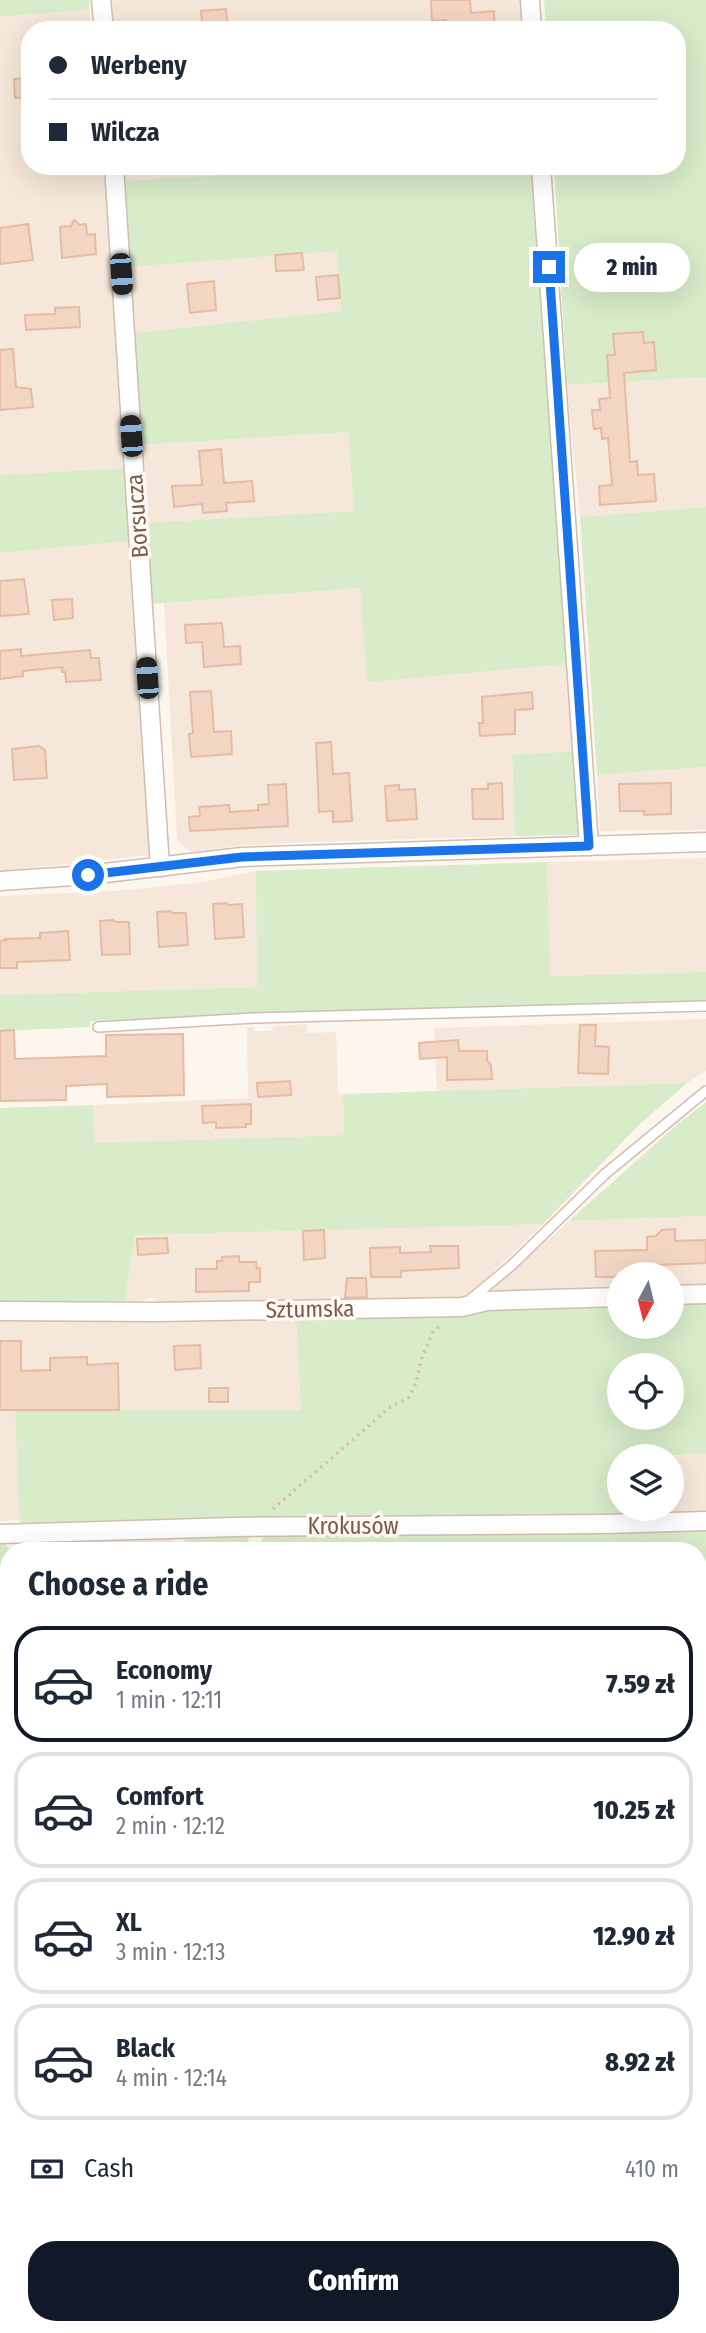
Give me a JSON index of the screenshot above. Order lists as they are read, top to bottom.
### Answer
{
  "streets": {
    "street": ["Borsucza", "Sztumska", "Krokusów"]
  },
  "north": "bottom",
  "page": {
    "banner": ["Werbeny", "Wilcza"],
    "bubble": "2 min",
    "heading": "Choose a ride",
    "list": [
      {
        "name": "Economy",
        "note": "1 min · 12:11",
        "value": "7.59 zł"
      },
      {
        "name": "Comfort",
        "note": "2 min · 12:12",
        "value": "10.25 zł"
      },
      {
        "name": "XL",
        "note": "3 min · 12:13",
        "value": "12.90 zł"
      },
      {
        "name": "Black",
        "note": "4 min · 12:14",
        "value": "8.92 zł"
      }
    ],
    "pay": ["Cash", "410 m"],
    "buttons": "Confirm"
  }
}
